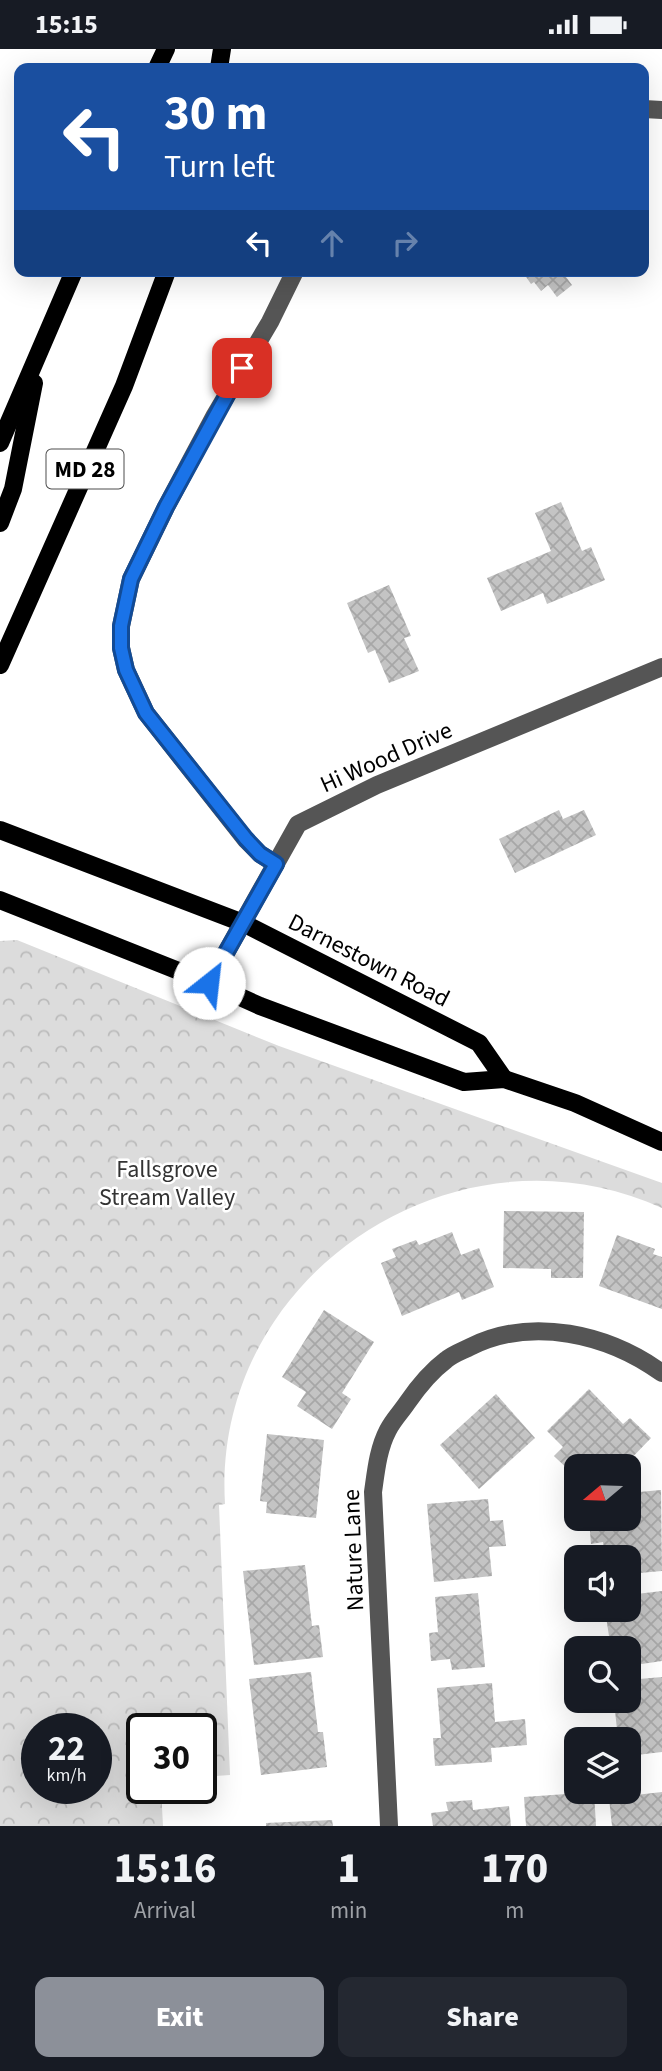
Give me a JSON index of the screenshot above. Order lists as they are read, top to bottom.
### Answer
{
  "streets": {
    "main road": ["MD 28", "Darnestown Road"],
    "street": ["Hi Wood Drive", "Nature Lane"]
  },
  "crossings": [
    ["Hi Wood Drive", "Darnestown Road"]
  ],
  "parks": ["Fallsgrove Stream Valley"],
  "north": "left",
  "page": {
    "status": "15:15",
    "turn": ["30 m", "Turn left"],
    "speed": "22 km/h",
    "limit": "30",
    "eta": [
      "15:16",
      "Arrival",
      "1",
      "min",
      "170",
      "m"
    ],
    "buttons": ["Exit", "Share"]
  }
}
